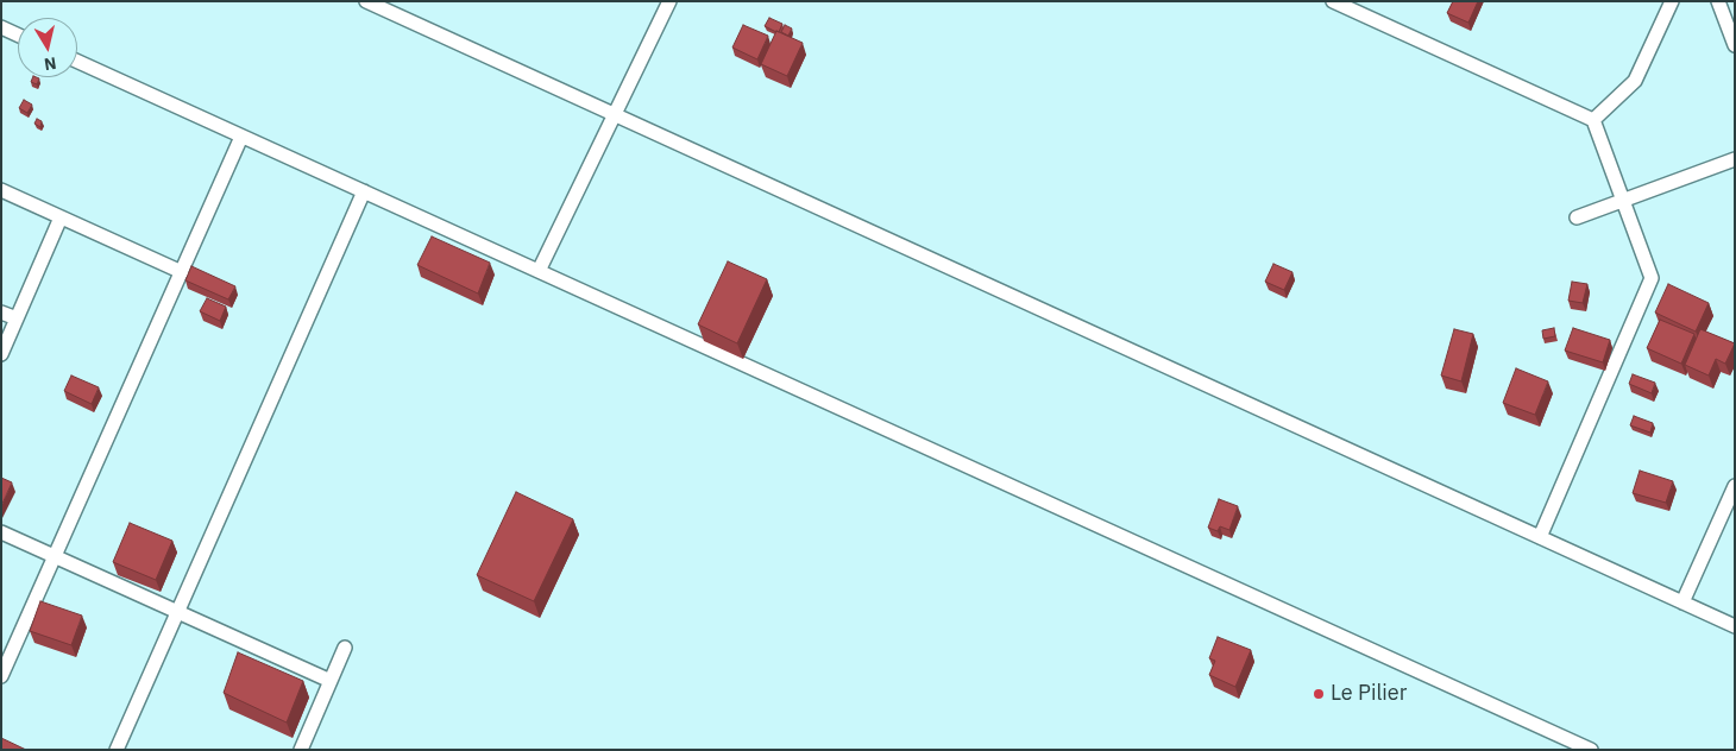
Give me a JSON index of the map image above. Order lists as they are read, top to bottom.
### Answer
{
  "places": ["Le Pilier"],
  "north": "bottom"
}
